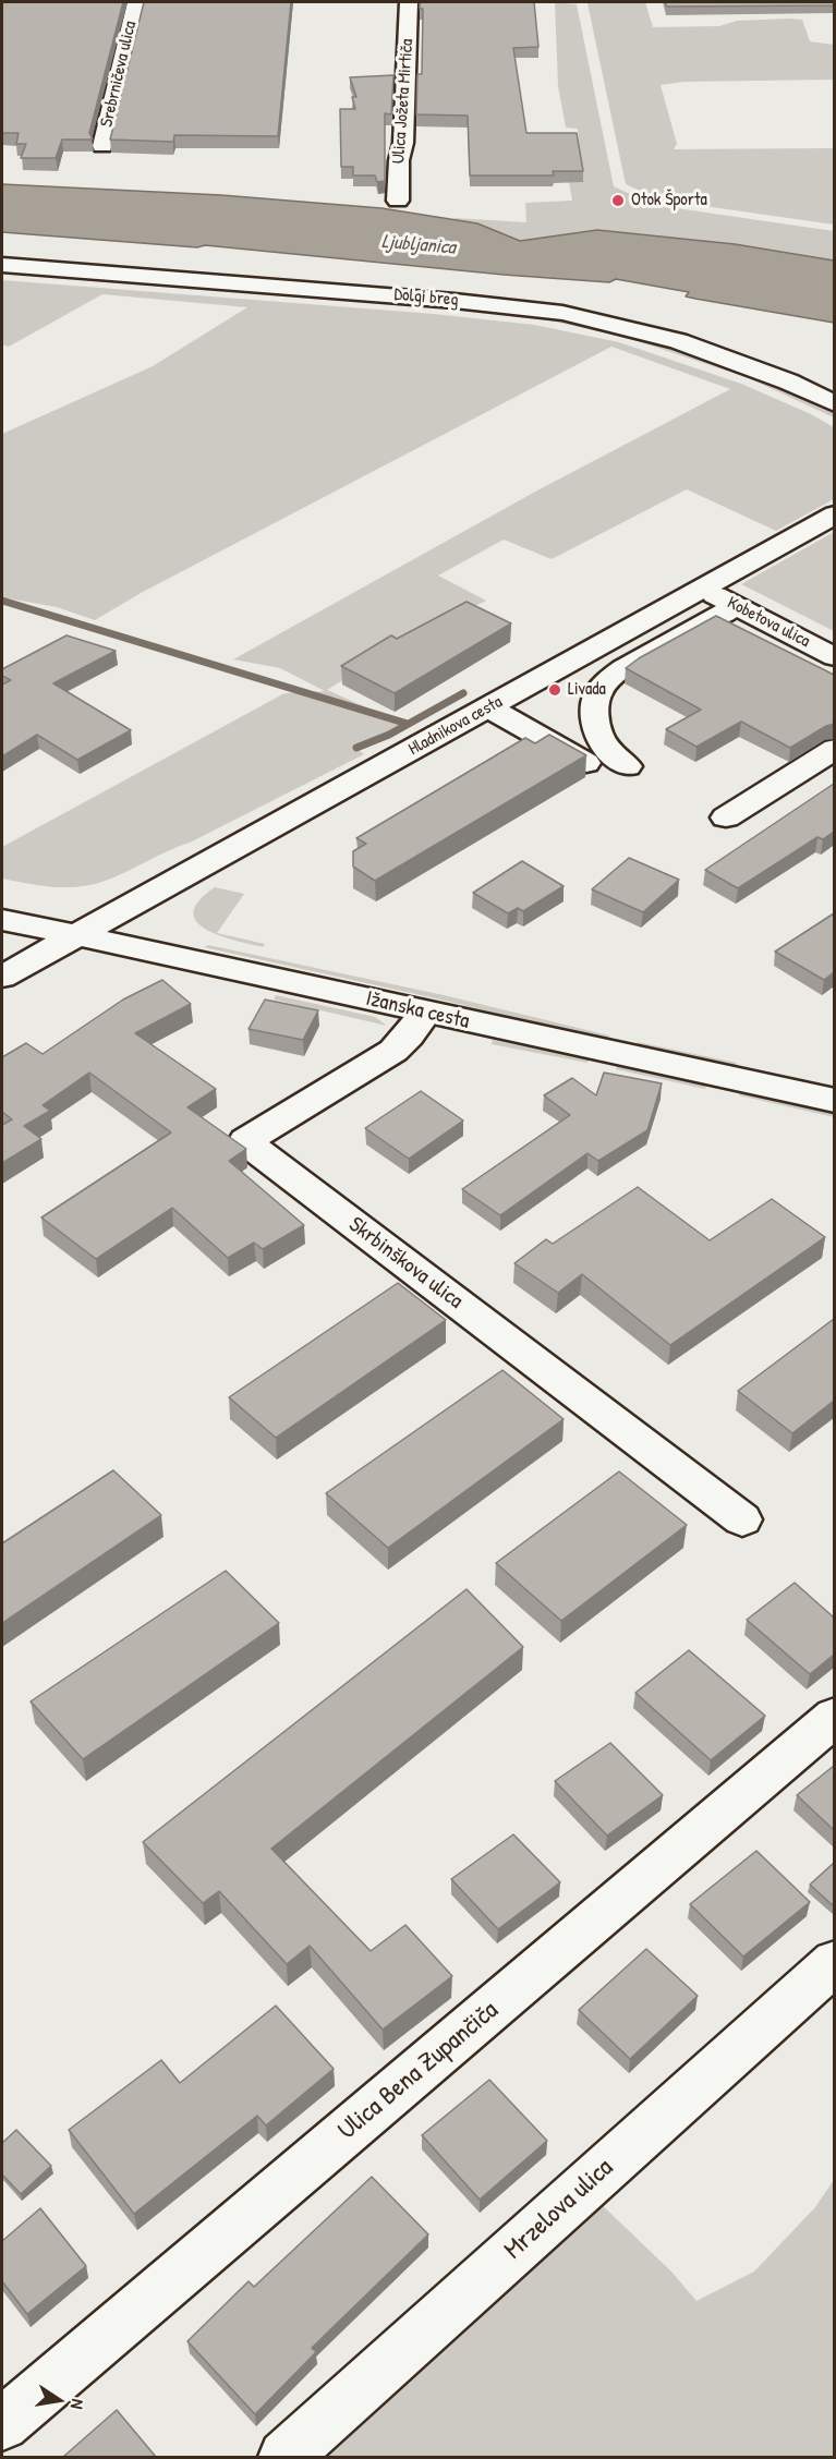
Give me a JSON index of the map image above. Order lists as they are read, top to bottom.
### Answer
{
  "streets": {
    "street": [
      "Srebrničeva ulica",
      "Ulica Jožeta Mirtiča",
      "Dolgi breg",
      "Kobetova ulica",
      "Hladnikova cesta",
      "Ižanska cesta",
      "Skrbinškova ulica",
      "Ulica Bena Zupančiča",
      "Mrzelova ulica"
    ]
  },
  "crossings": [
    ["Kobetova ulica", "Hladnikova cesta"],
    ["Hladnikova cesta", "Ižanska cesta"],
    ["Ižanska cesta", "Skrbinškova ulica"]
  ],
  "water": ["Ljubljanica"],
  "places": ["Otok Športa", "Livada"],
  "north": "right"
}
